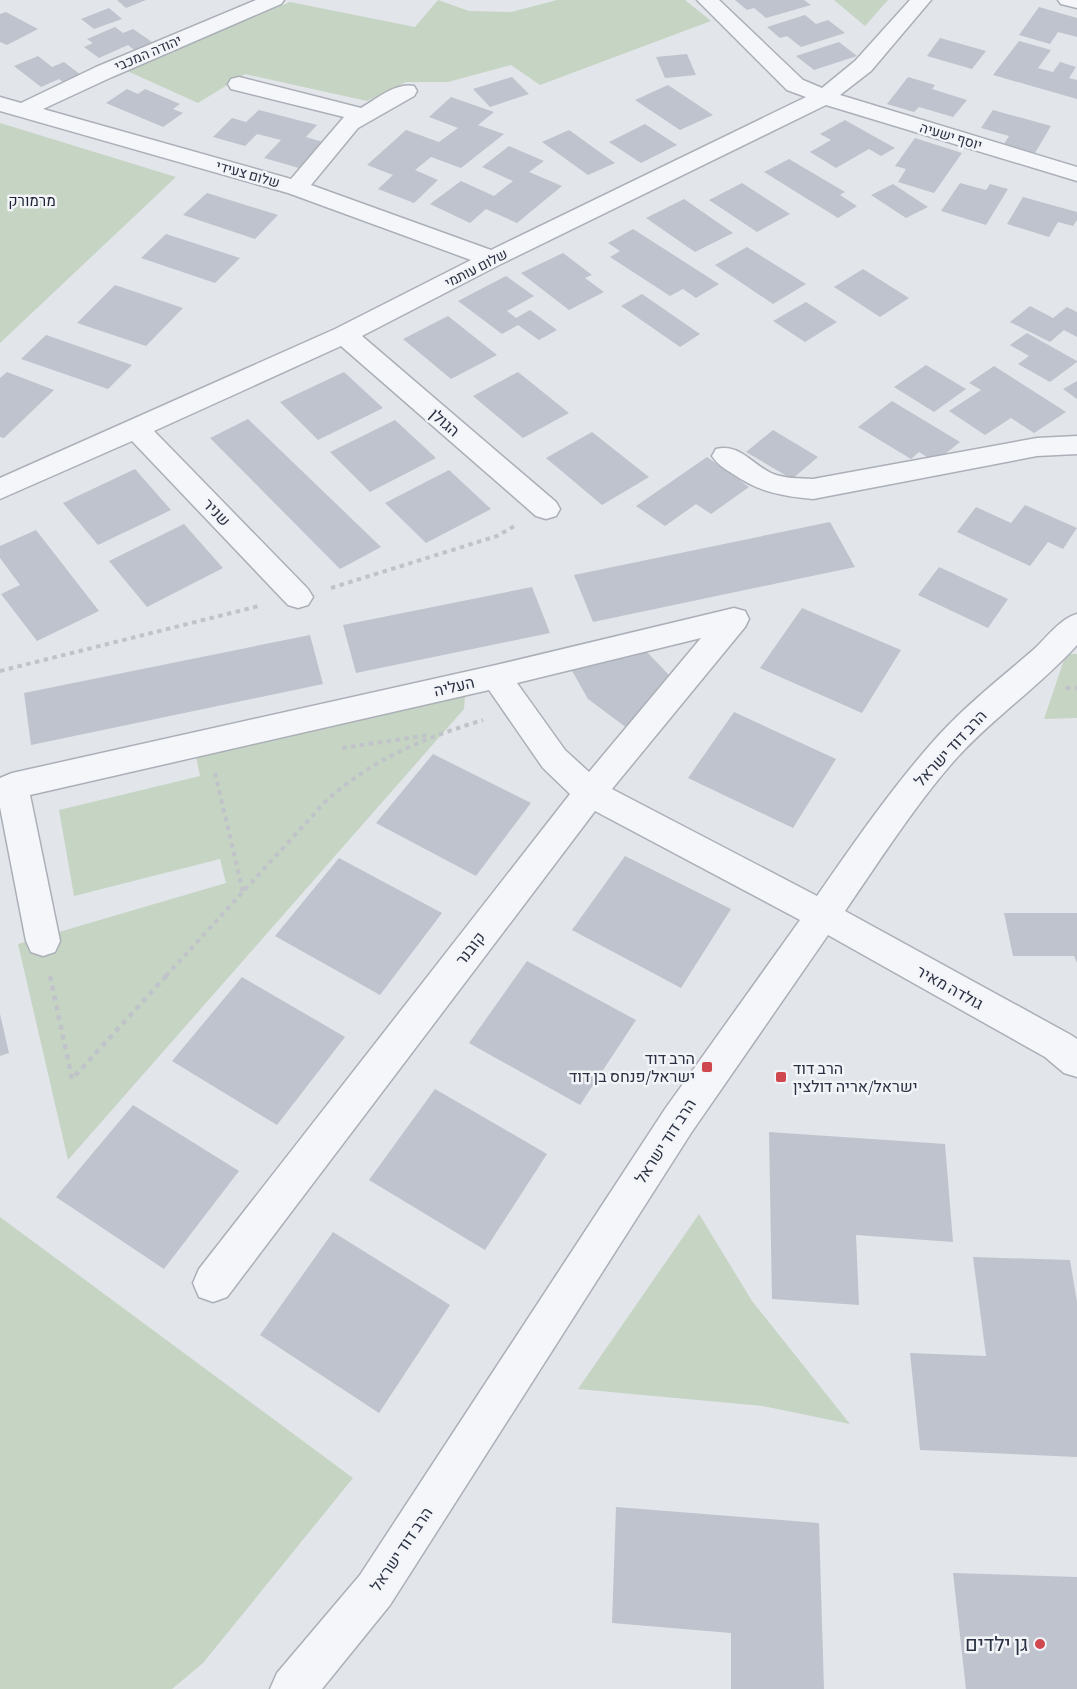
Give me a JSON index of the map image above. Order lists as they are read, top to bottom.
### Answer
{
  "streets": {
    "street": [
      "יהודה המכבי",
      "יוסף ישעיה",
      "שלום צעידי",
      "שלום עותמי",
      "הגולן",
      "שניר",
      "העליה",
      "הרב דוד ישראל",
      "קובנר",
      "גולדה מאיר"
    ]
  },
  "crossings": [
    ["יהודה המכבי", "שלום צעידי"],
    ["יוסף ישעיה", "שלום עותמי"],
    ["שלום צעידי", "שלום עותמי"],
    ["שלום עותמי", "הגולן"],
    ["שלום עותמי", "שניר"],
    ["העליה", "הרב דוד ישראל"],
    ["העליה", "קובנר"],
    ["העליה", "גולדה מאיר"],
    ["הרב דוד ישראל", "גולדה מאיר"]
  ],
  "districts": ["מרמורק"],
  "places": {
    "transit": ["הרב דוד ישראל/פנחס בן דוד", "הרב דוד ישראל/אריה דולצין"],
    "other": ["גן ילדים"]
  }
}
